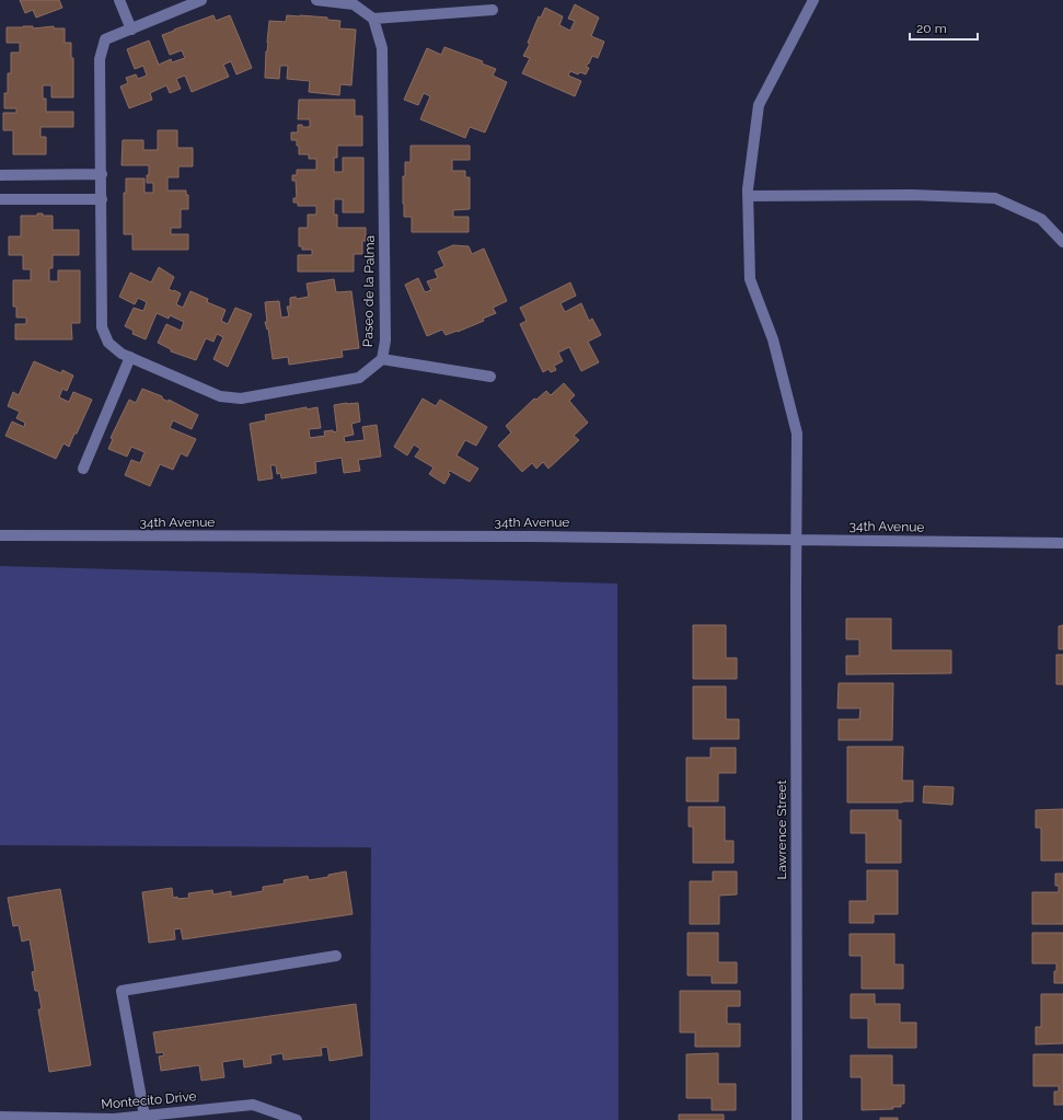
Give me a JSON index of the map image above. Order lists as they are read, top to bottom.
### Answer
{
  "streets": {
    "street": [
      "Paseo de la Palma",
      "34th Avenue",
      "Lawrence Street",
      "Montecito Drive"
    ]
  },
  "crossings": [
    ["34th Avenue", "Lawrence Street"]
  ],
  "scale_bar": "20 m"
}
